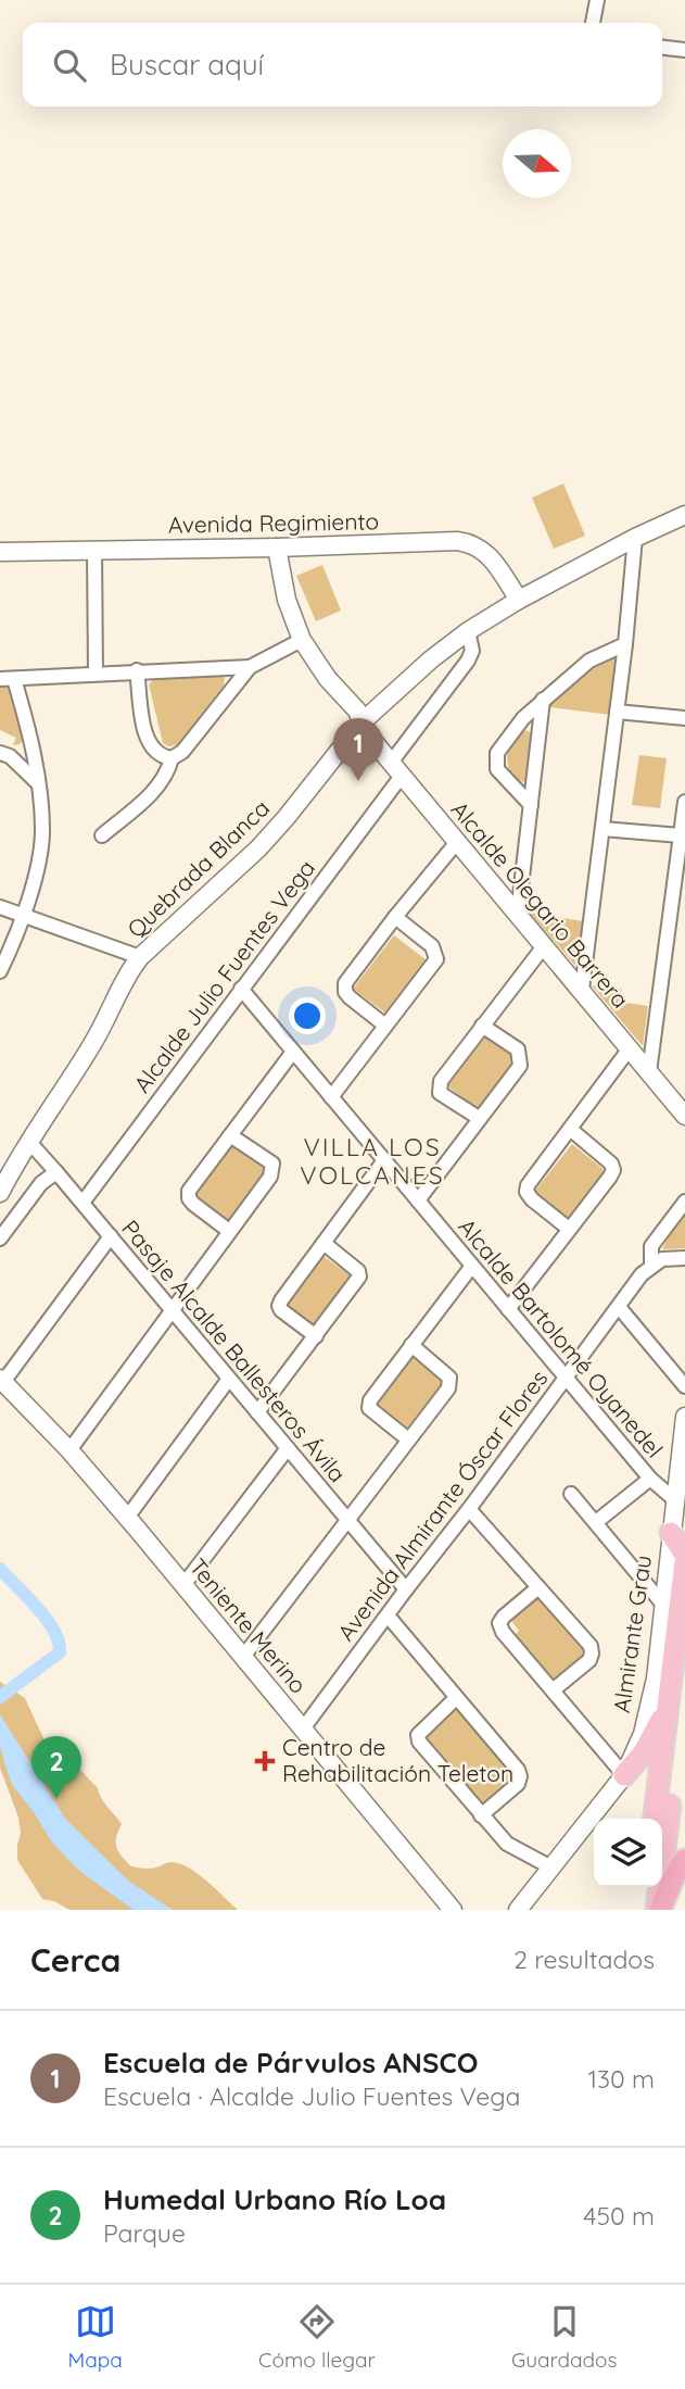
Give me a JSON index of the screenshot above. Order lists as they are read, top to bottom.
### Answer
{
  "streets": {
    "main road": ["Almirante Grau"],
    "street": [
      "Avenida Regimiento",
      "Quebrada Blanca",
      "Alcalde Olegario Barrera",
      "Alcalde Julio Fuentes Vega",
      "Alcalde Bartolomé Oyanedel",
      "Pasaje Alcalde Ballesteros Ávila",
      "Avenida Almirante Óscar Flores",
      "Teniente Merino"
    ]
  },
  "crossings": [
    ["Avenida Regimiento", "Quebrada Blanca"],
    ["Avenida Regimiento", "Alcalde Olegario Barrera"],
    ["Quebrada Blanca", "Alcalde Olegario Barrera"],
    ["Quebrada Blanca", "Alcalde Julio Fuentes Vega"],
    ["Quebrada Blanca", "Pasaje Alcalde Ballesteros Ávila"],
    ["Alcalde Olegario Barrera", "Alcalde Julio Fuentes Vega"],
    ["Alcalde Julio Fuentes Vega", "Alcalde Bartolomé Oyanedel"],
    ["Alcalde Julio Fuentes Vega", "Pasaje Alcalde Ballesteros Ávila"],
    ["Alcalde Bartolomé Oyanedel", "Avenida Almirante Óscar Flores"],
    ["Alcalde Bartolomé Oyanedel", "Almirante Grau"],
    ["Pasaje Alcalde Ballesteros Ávila", "Avenida Almirante Óscar Flores"],
    ["Avenida Almirante Óscar Flores", "Teniente Merino"]
  ],
  "districts": ["VILLA LOS VOLCANES"],
  "places": {
    "health": ["Centro de Rehabilitación Teleton"]
  },
  "north": "right",
  "page": {
    "search": "Buscar aquí",
    "pins": ["1", "2"],
    "heading": ["Cerca", "2 resultados"],
    "list": [
      {
        "mark": "1",
        "name": "Escuela de Párvulos ANSCO",
        "note": "Escuela · Alcalde Julio Fuentes Vega",
        "value": "130 m"
      },
      {
        "mark": "2",
        "name": "Humedal Urbano Río Loa",
        "note": "Parque",
        "value": "450 m"
      }
    ],
    "nav": ["Mapa", "Cómo llegar", "Guardados"]
  }
}
